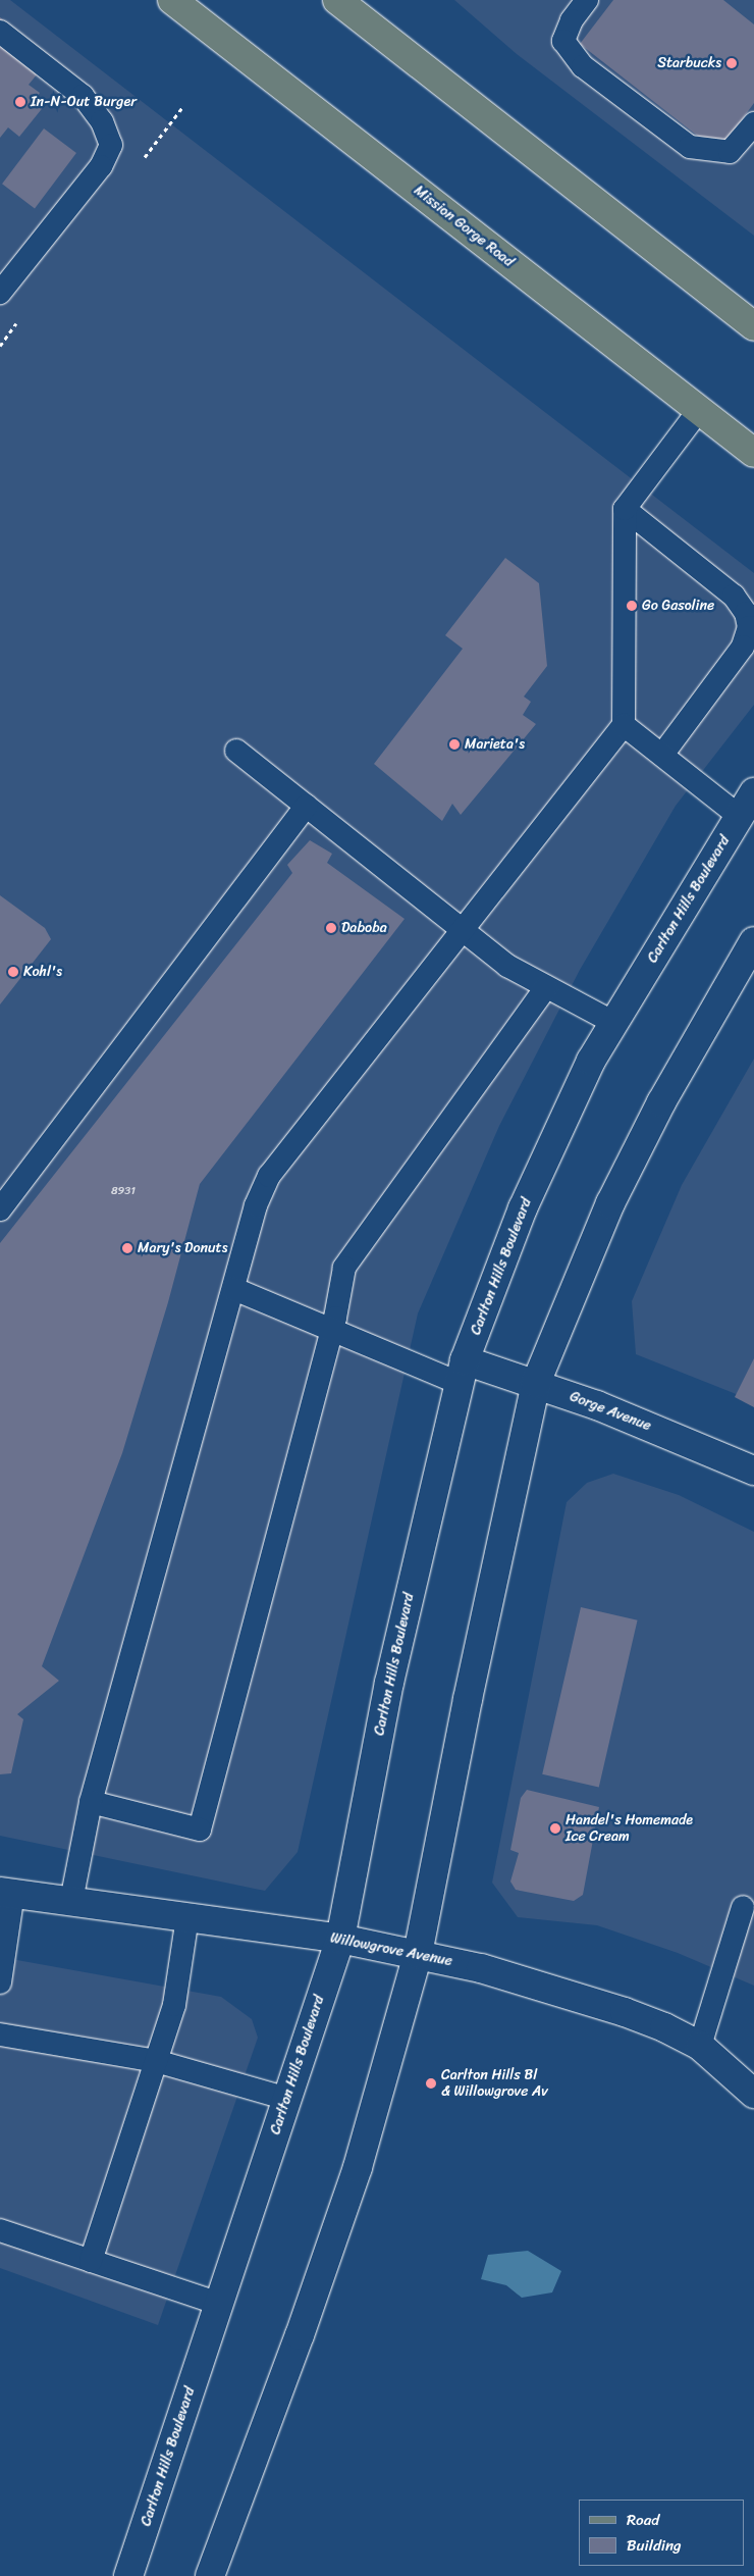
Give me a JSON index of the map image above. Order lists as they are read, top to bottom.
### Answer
{
  "streets": {
    "main road": [
      "Mission Gorge Road",
      "Carlton Hills Boulevard",
      "Gorge Avenue",
      "Willowgrove Avenue"
    ]
  },
  "crossings": [
    ["Carlton Hills Boulevard", "Gorge Avenue"],
    ["Carlton Hills Boulevard", "Willowgrove Avenue"]
  ],
  "places": [
    "Starbucks",
    "In-N-Out Burger",
    "Go Gasoline",
    "Marieta's",
    "Daboba",
    "Kohl's",
    "Mary's Donuts",
    "Handel's Homemade Ice Cream",
    "Carlton Hills Bl & Willowgrove Av"
  ],
  "house_numbers": ["8931"],
  "legend": ["Road", "Building"]
}
